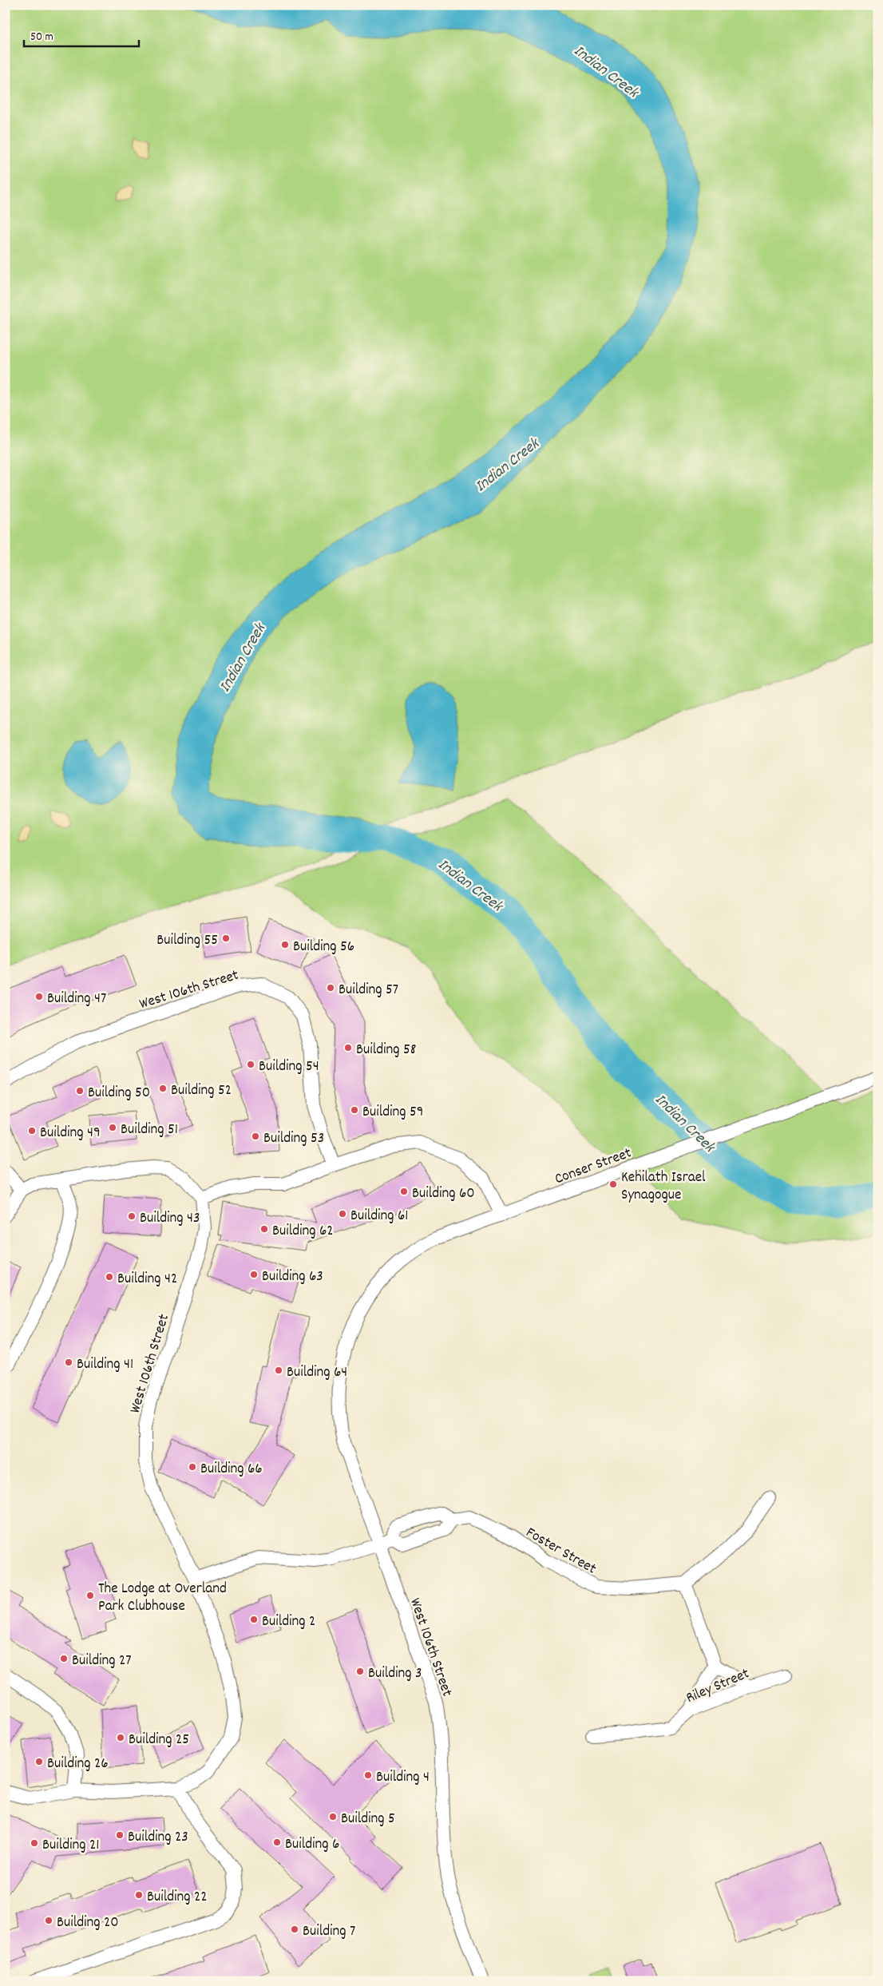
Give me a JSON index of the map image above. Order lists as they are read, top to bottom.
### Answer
{
  "streets": {
    "street": [
      "West 106th Street",
      "Conser Street",
      "Foster Street",
      "Riley Street"
    ]
  },
  "crossings": [
    ["West 106th Street", "Conser Street"],
    ["West 106th Street", "Foster Street"]
  ],
  "water": ["Indian Creek"],
  "places": [
    "Building 55",
    "Building 56",
    "Building 57",
    "Building 47",
    "Building 58",
    "Building 54",
    "Building 52",
    "Building 50",
    "Building 59",
    "Building 51",
    "Building 49",
    "Building 53",
    "Kehilath Israel Synagogue",
    "Building 60",
    "Building 61",
    "Building 43",
    "Building 62",
    "Building 63",
    "Building 42",
    "Building 41",
    "Building 64",
    "Building 66",
    "The Lodge at Overland Park Clubhouse",
    "Building 2",
    "Building 27",
    "Building 3",
    "Building 25",
    "Building 26",
    "Building 4",
    "Building 5",
    "Building 23",
    "Building 6",
    "Building 21",
    "Building 22",
    "Building 20",
    "Building 7"
  ],
  "scale_bar": "50 m"
}
